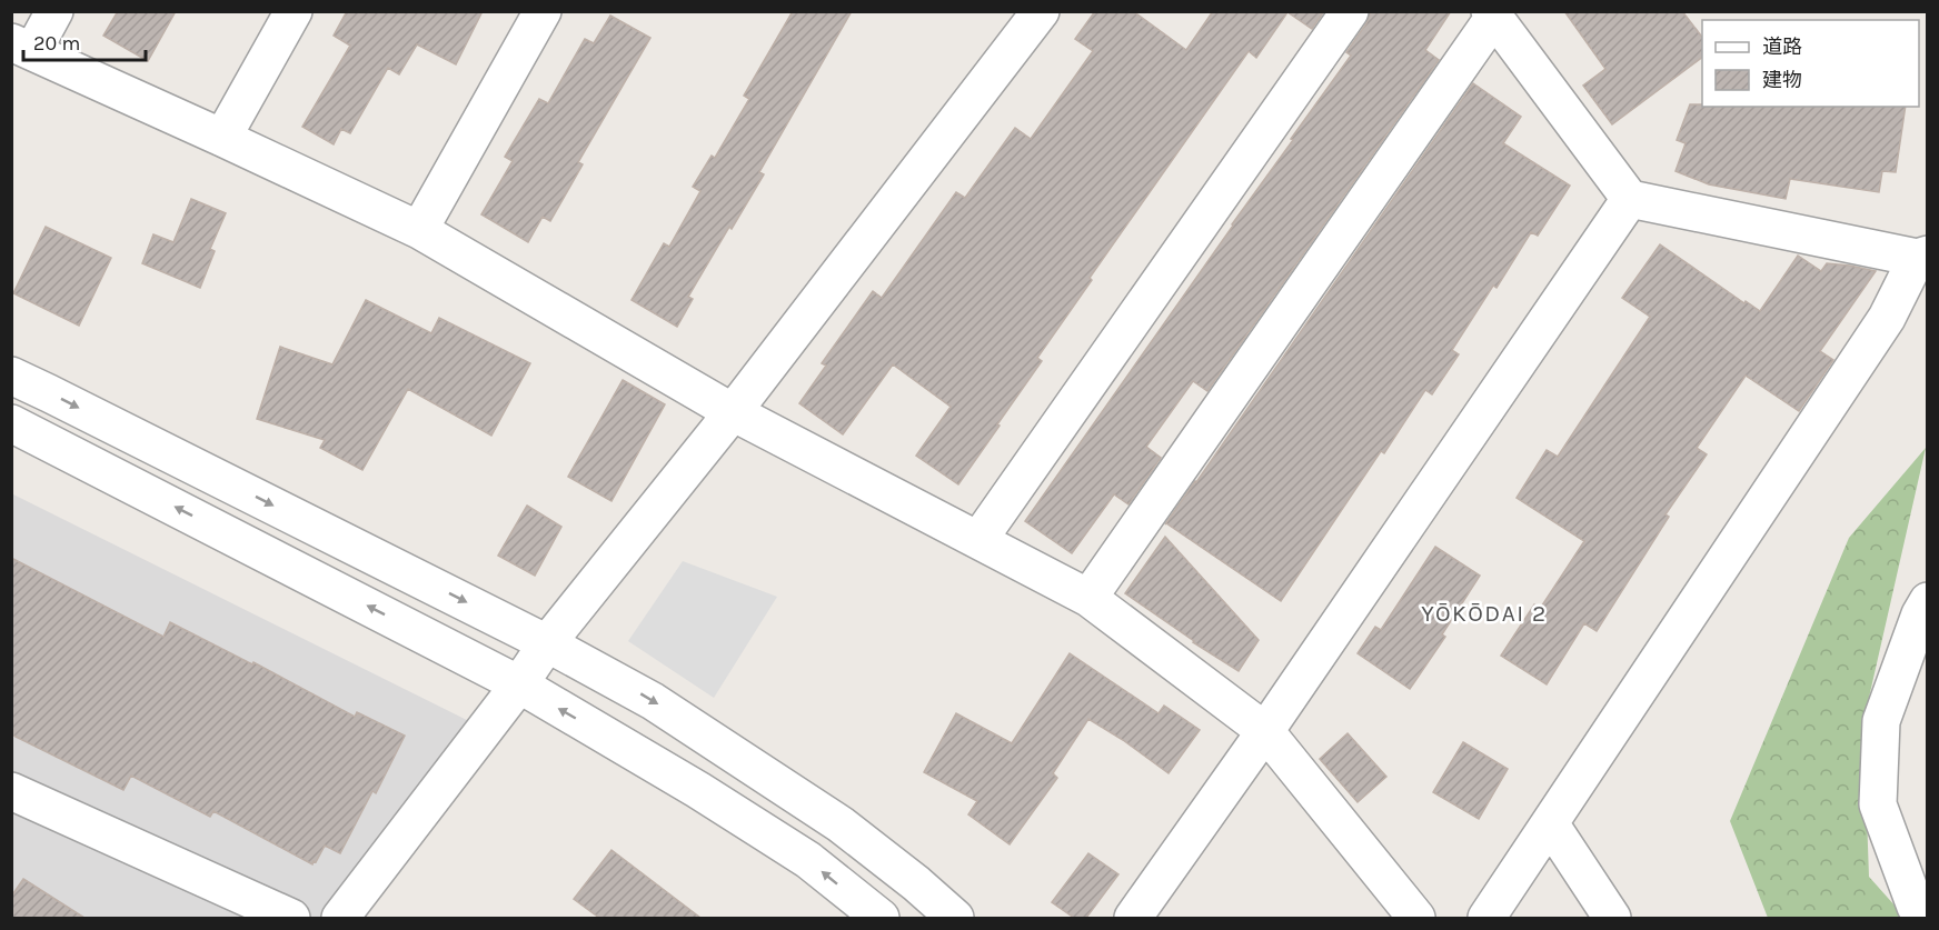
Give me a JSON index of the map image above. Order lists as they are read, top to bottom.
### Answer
{
  "districts": ["YŌKŌDAI 2"],
  "legend": ["道路", "建物"],
  "scale_bar": "20 m"
}
